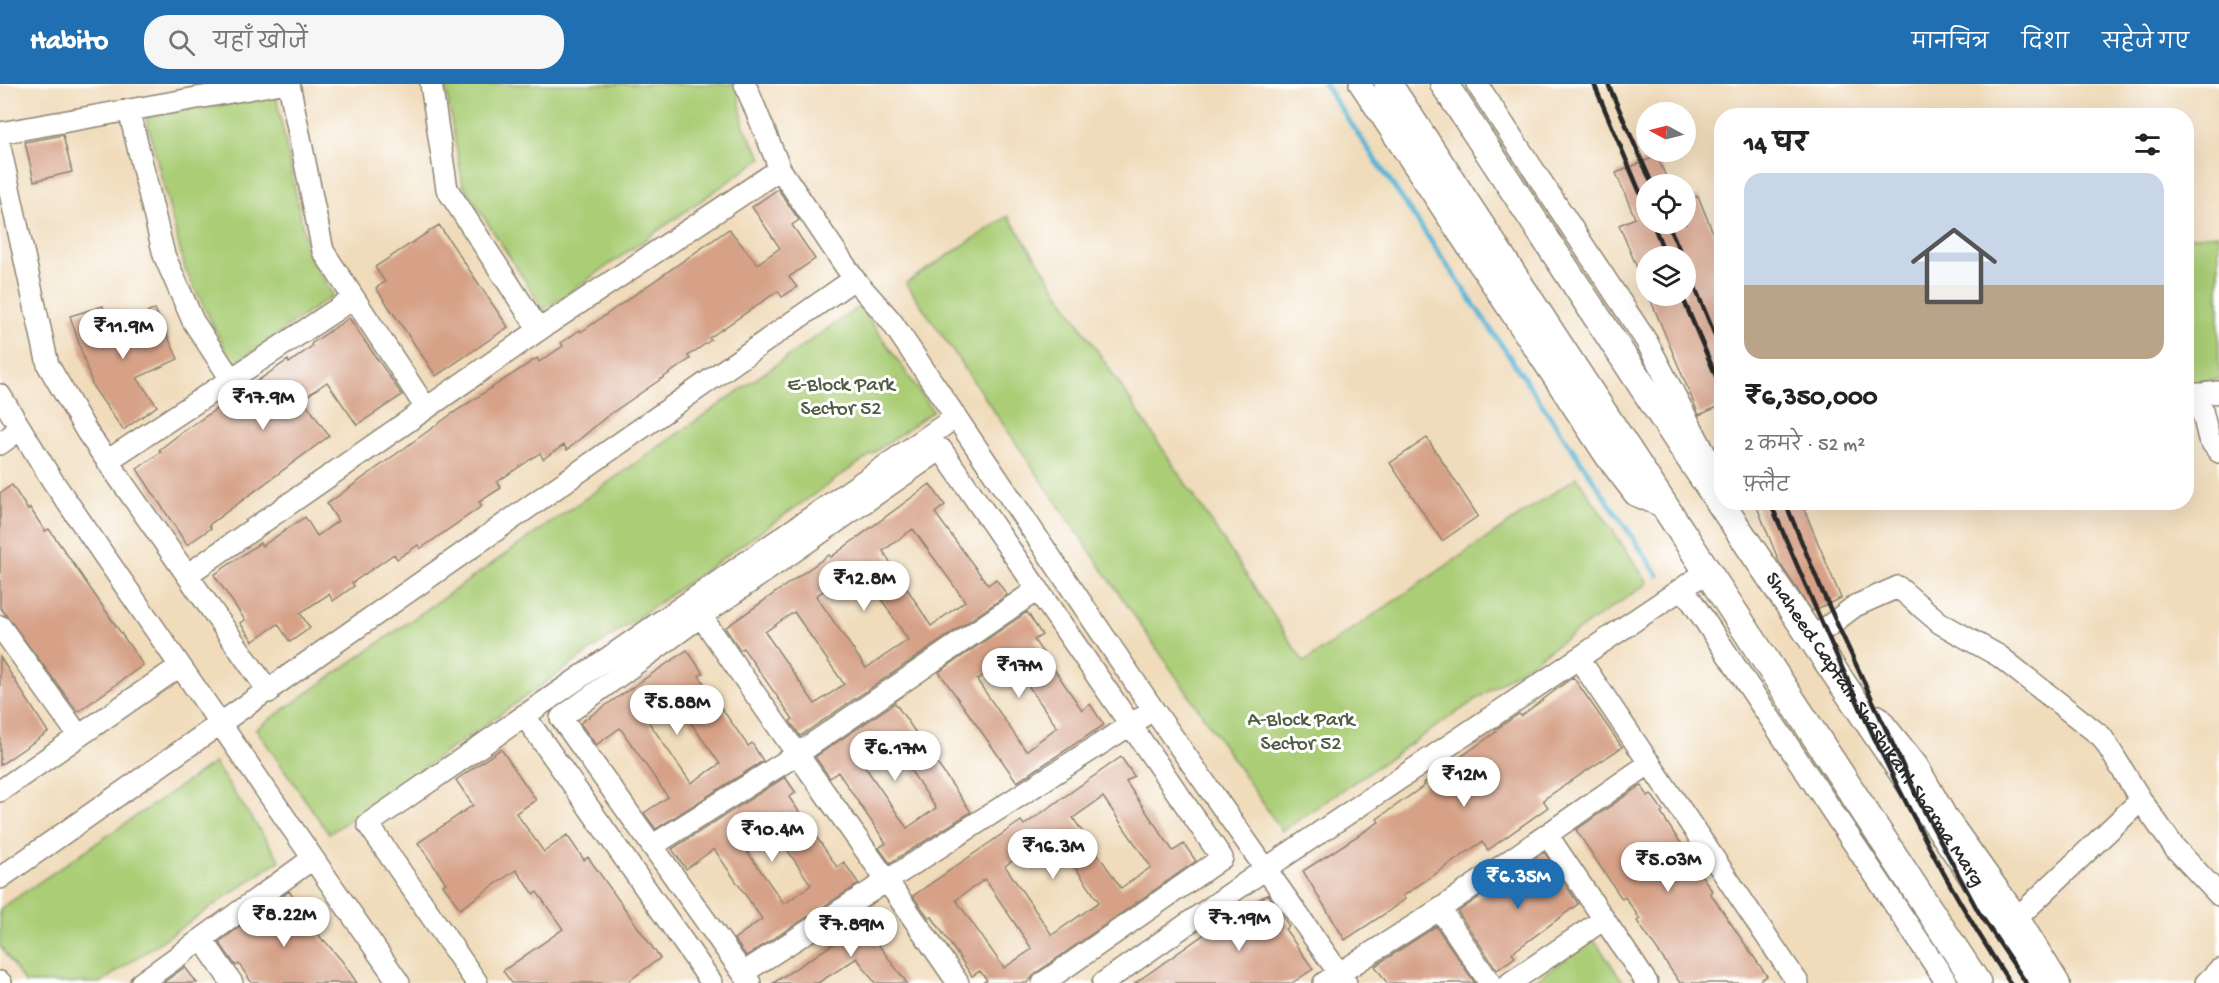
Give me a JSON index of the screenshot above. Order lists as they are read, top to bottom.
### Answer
{
  "streets": {
    "main road": ["Shaheed Captain Shashikant Sharma Marg"]
  },
  "parks": ["E-Block Park Sector 52", "A-Block Park Sector 52"],
  "north": "left",
  "page": {
    "header": "Habito",
    "search": "यहाँ खोजें",
    "nav": ["मानचित्र", "दिशा", "सहेजे गए"],
    "heading": "14 घर",
    "list": [
      {
        "name": "₹6,350,000",
        "note": "2 कमरे · 52 m² · फ़्लैट"
      }
    ],
    "price": [
      "₹11.9M",
      "₹17.9M",
      "₹12.8M",
      "₹17M",
      "₹5.88M",
      "₹6.17M",
      "₹12M",
      "₹10.4M",
      "₹16.3M",
      "₹5.03M",
      "₹6.35M",
      "₹8.22M",
      "₹7.19M",
      "₹7.89M"
    ]
  }
}
